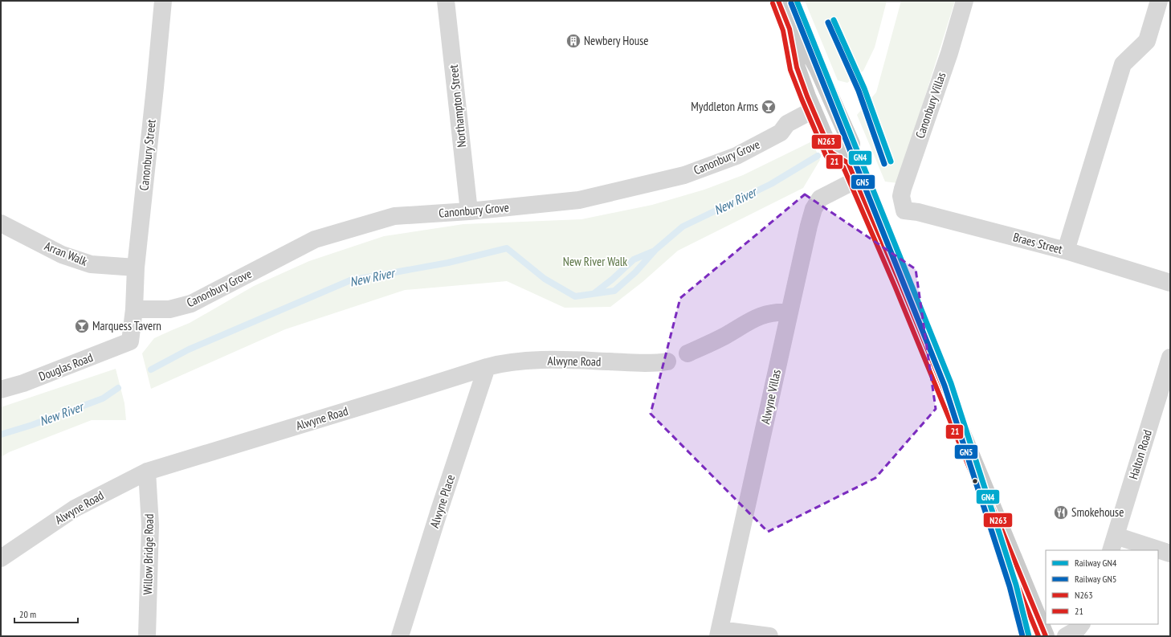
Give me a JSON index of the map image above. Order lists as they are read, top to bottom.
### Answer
{
  "streets": {
    "street": [
      "Canonbury Villas",
      "Northampton Street",
      "Canonbury Street",
      "Canonbury Grove",
      "Braes Street",
      "Arran Walk",
      "Alwyne Road",
      "Douglas Road",
      "Alwyne Villas",
      "Halton Road",
      "Alwyne Place",
      "Willow Bridge Road"
    ]
  },
  "crossings": [
    ["Canonbury Villas", "Braes Street"],
    ["Northampton Street", "Canonbury Grove"],
    ["Canonbury Street", "Canonbury Grove"],
    ["Canonbury Street", "Arran Walk"],
    ["Canonbury Street", "Douglas Road"],
    ["Canonbury Grove", "Douglas Road"],
    ["Alwyne Road", "Alwyne Place"],
    ["Alwyne Road", "Willow Bridge Road"]
  ],
  "water": ["New River"],
  "parks": ["New River Walk"],
  "places": {
    "building": ["Newbery House"],
    "bar": ["Myddleton Arms", "Marquess Tavern"],
    "restaurant": ["Smokehouse"]
  },
  "lines": [
    "rail line GN4",
    "transit line N263",
    "rail line GN5",
    "transit line 21"
  ],
  "legend": [
    "Railway GN4",
    "Railway GN5",
    "N263",
    "21"
  ],
  "scale_bar": "20 m"
}
